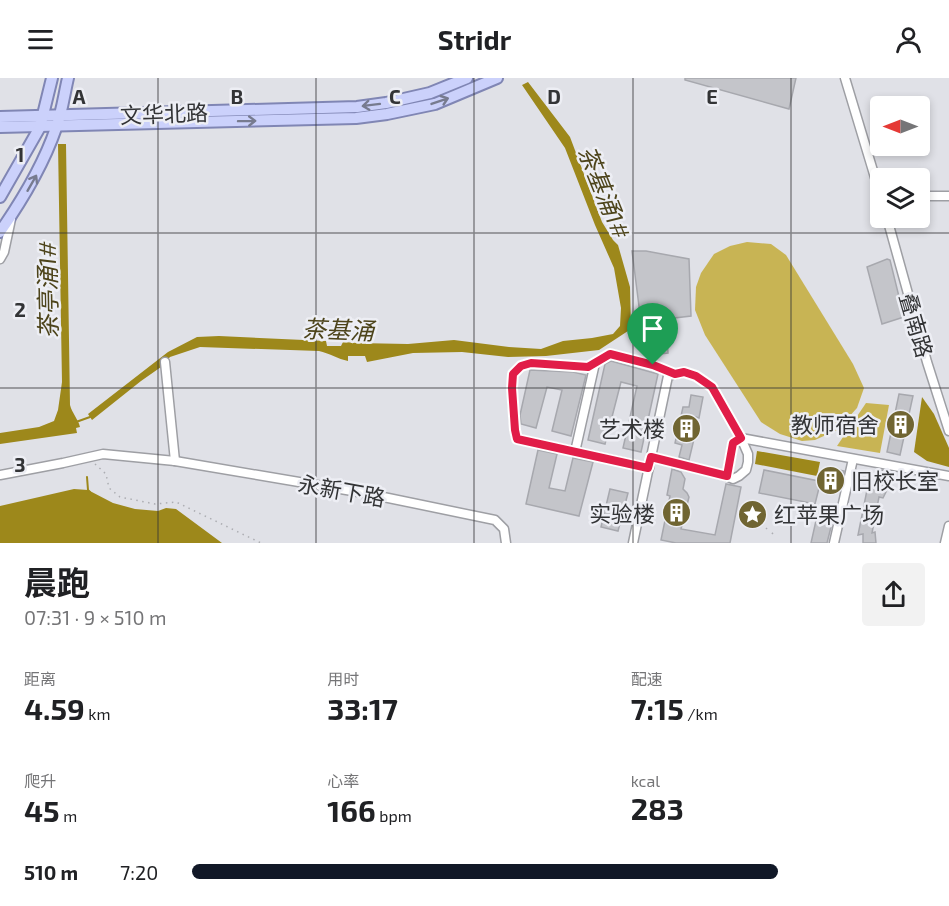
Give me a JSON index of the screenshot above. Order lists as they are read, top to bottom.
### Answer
{
  "streets": {
    "main road": ["文华北路"],
    "street": ["叠南路", "永新下路"]
  },
  "water": ["茶基涌1#", "茶亭涌1#", "茶基涌"],
  "places": {
    "building": [
      "教师宿舍",
      "艺术楼",
      "旧校长室",
      "实验楼"
    ],
    "place": ["红苹果广场"]
  },
  "north": "left",
  "page": {
    "header": "Stridr",
    "heading": ["晨跑", "07:31 · 9 × 510 m"],
    "stats": [
      ["距离", "4.59 km"],
      ["用时", "33:17"],
      ["配速", "7:15 /km"],
      ["爬升", "45 m"],
      ["心率", "166 bpm"],
      ["kcal", "283"]
    ],
    "list": [
      {
        "name": "510 m",
        "note": "7:20"
      }
    ]
  },
  "grid": {
    "columns": [
      "A",
      "B",
      "C",
      "D",
      "E"
    ],
    "rows": ["1", "2", "3"]
  }
}
